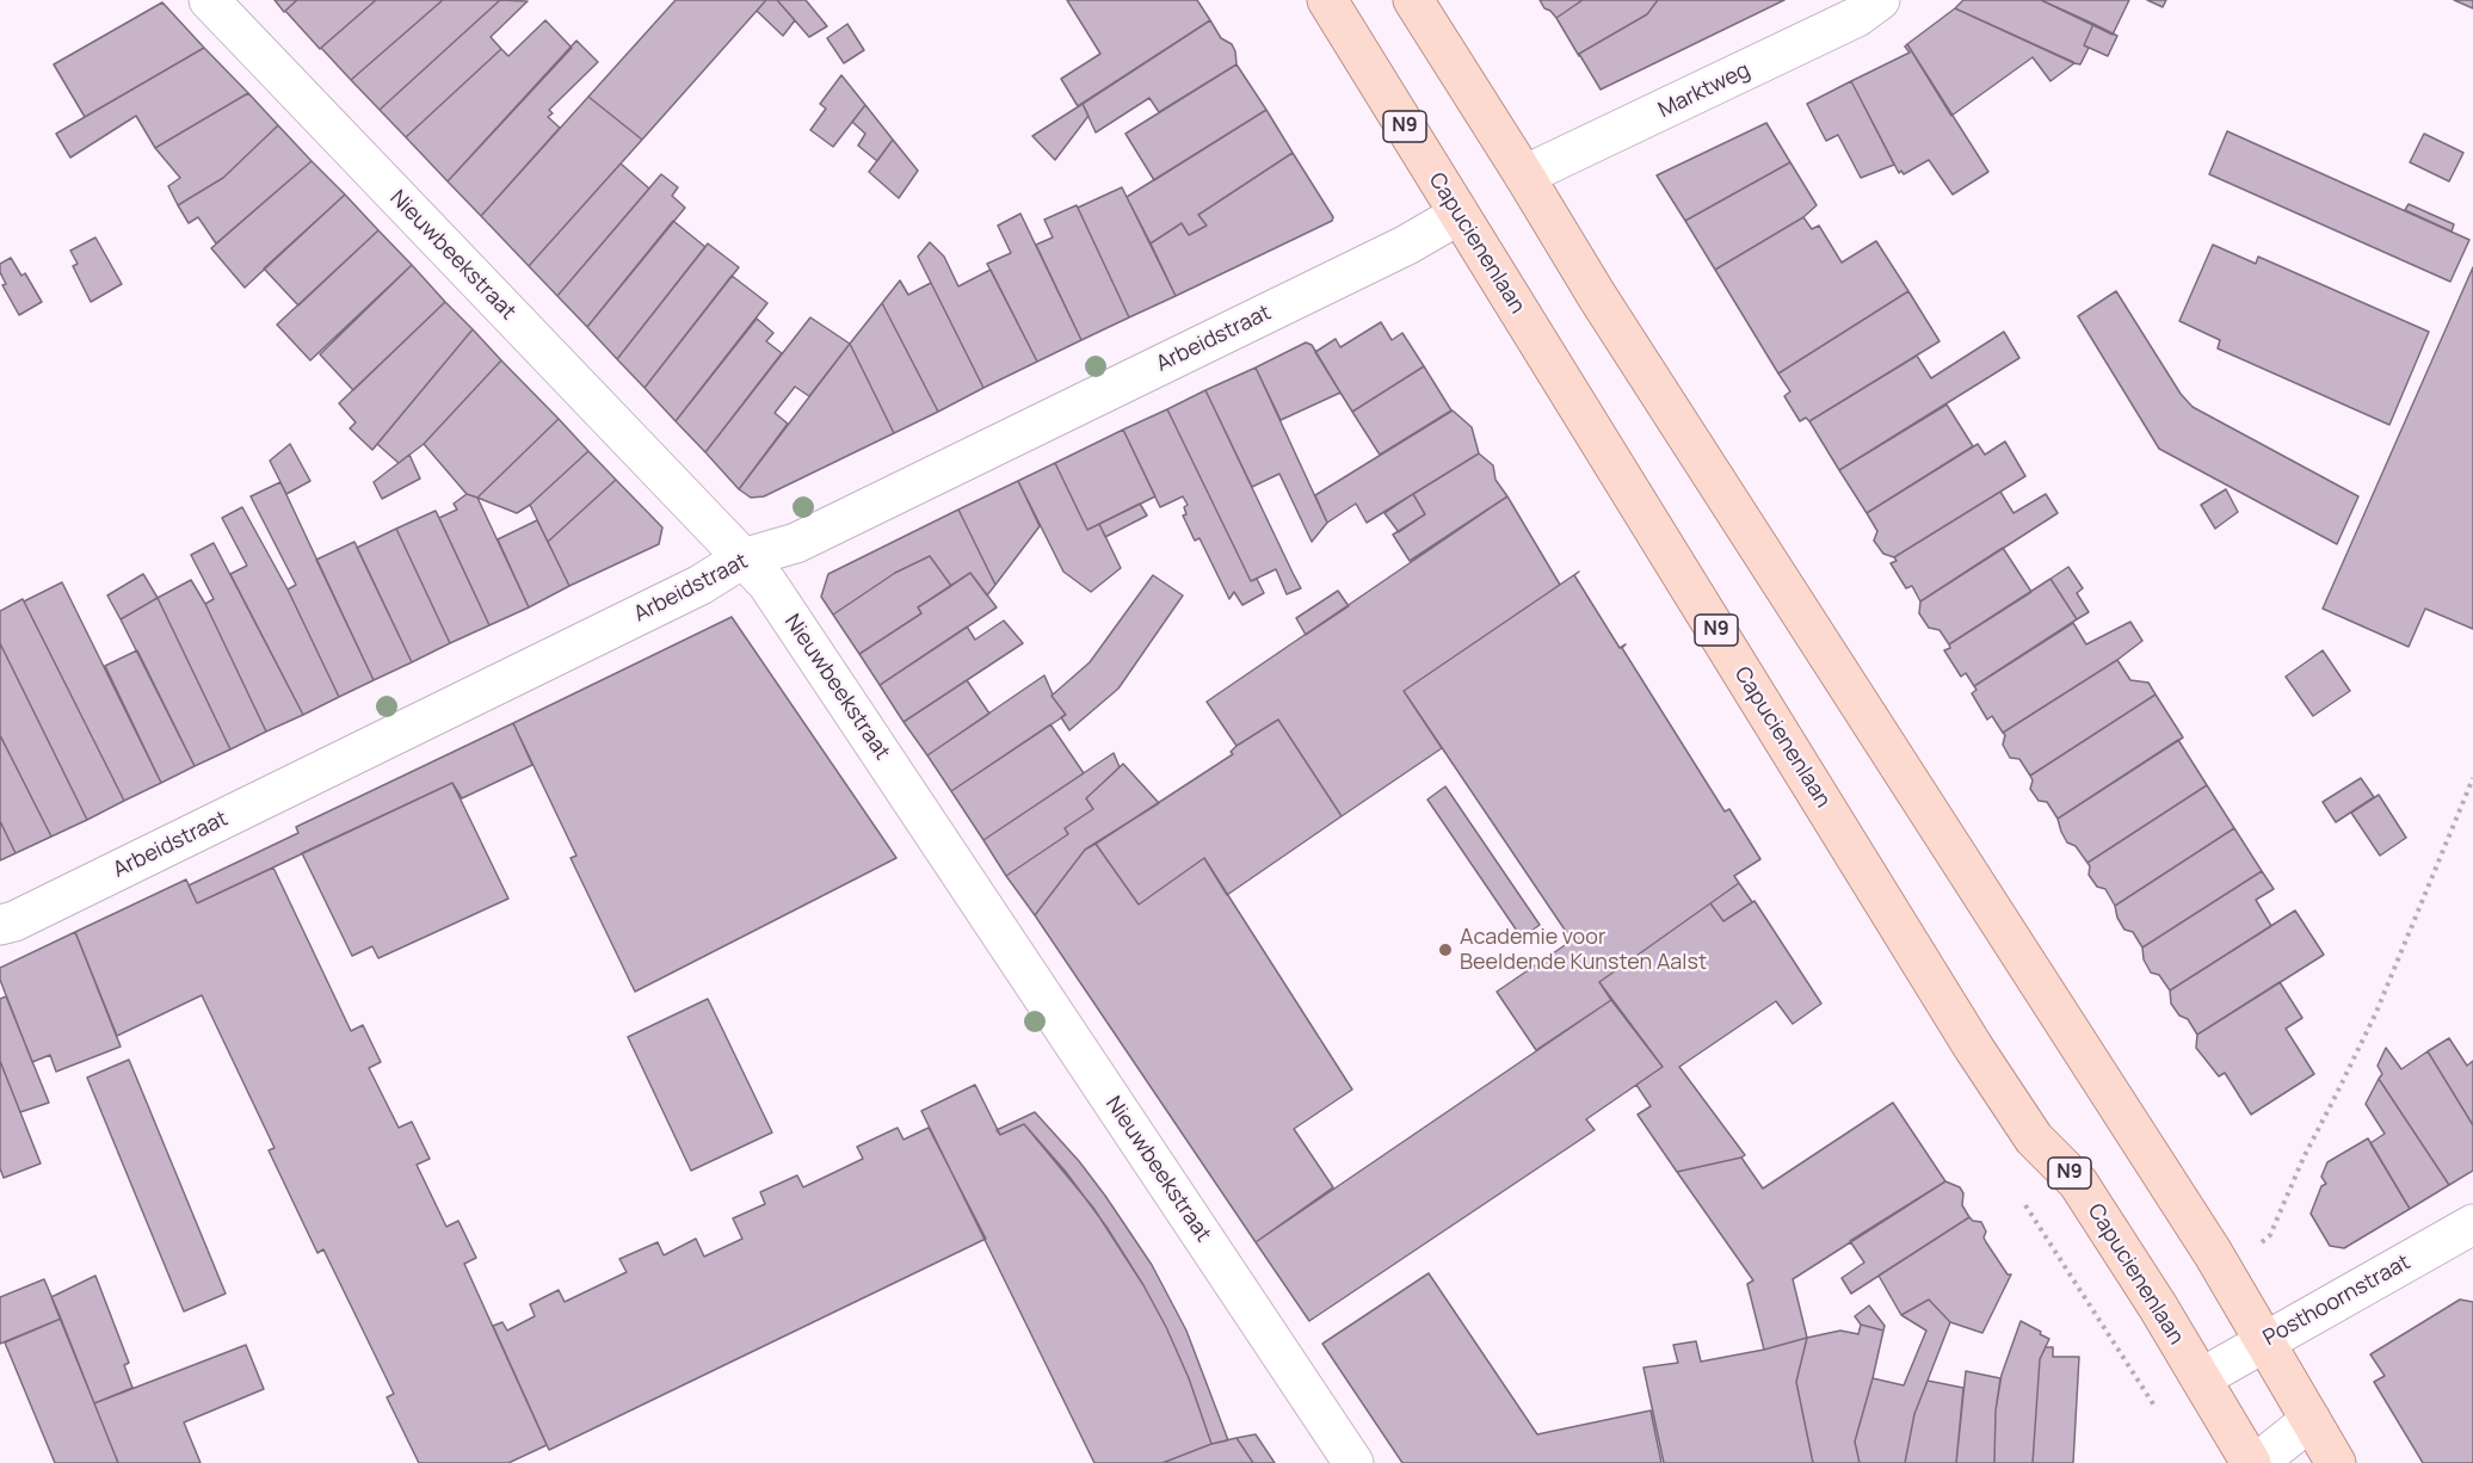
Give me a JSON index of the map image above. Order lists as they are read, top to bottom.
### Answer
{
  "streets": {
    "main road": ["N9", "Capucienenlaan"],
    "street": [
      "Marktweg",
      "Nieuwbeekstraat",
      "Arbeidstraat",
      "Posthoornstraat"
    ]
  },
  "crossings": [
    ["Capucienenlaan", "Arbeidstraat"],
    ["Capucienenlaan", "Posthoornstraat"],
    ["Nieuwbeekstraat", "Arbeidstraat"]
  ],
  "places": ["Academie voor Beeldende Kunsten Aalst"]
}
